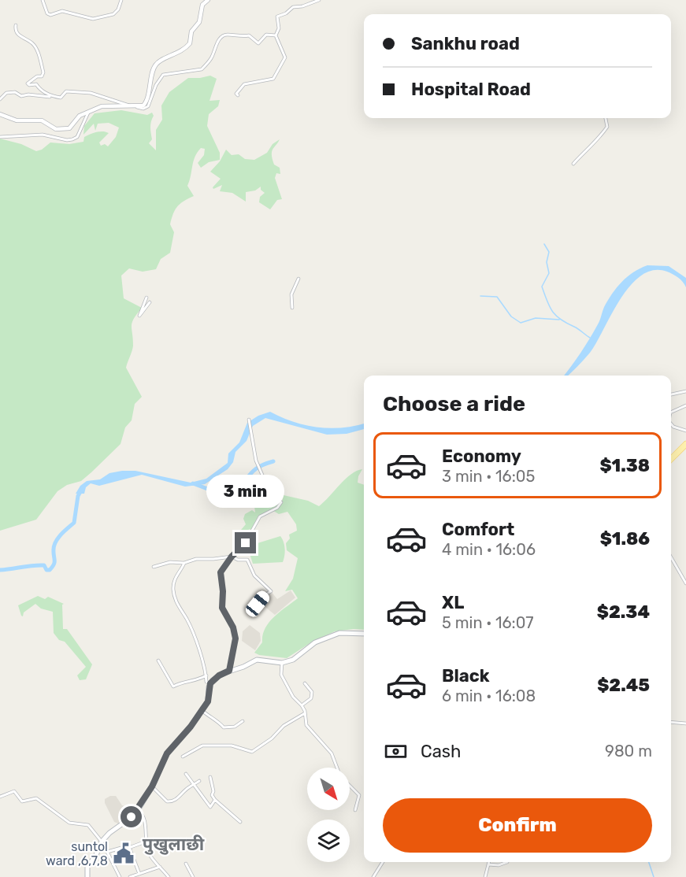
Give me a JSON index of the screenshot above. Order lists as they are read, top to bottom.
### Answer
{
  "districts": ["पुखुलाछी"],
  "places": {
    "public building": ["suntol ward ,6,7,8"]
  },
  "north": "bottom right",
  "page": {
    "banner": ["Sankhu road", "Hospital Road"],
    "heading": "Choose a ride",
    "list": [
      {
        "name": "Economy",
        "note": "3 min · 16:05",
        "value": "$1.38"
      },
      {
        "name": "Comfort",
        "note": "4 min · 16:06",
        "value": "$1.86"
      },
      {
        "name": "XL",
        "note": "5 min · 16:07",
        "value": "$2.34"
      },
      {
        "name": "Black",
        "note": "6 min · 16:08",
        "value": "$2.45"
      }
    ],
    "bubble": "3 min",
    "pay": ["Cash", "980 m"],
    "buttons": "Confirm"
  }
}
